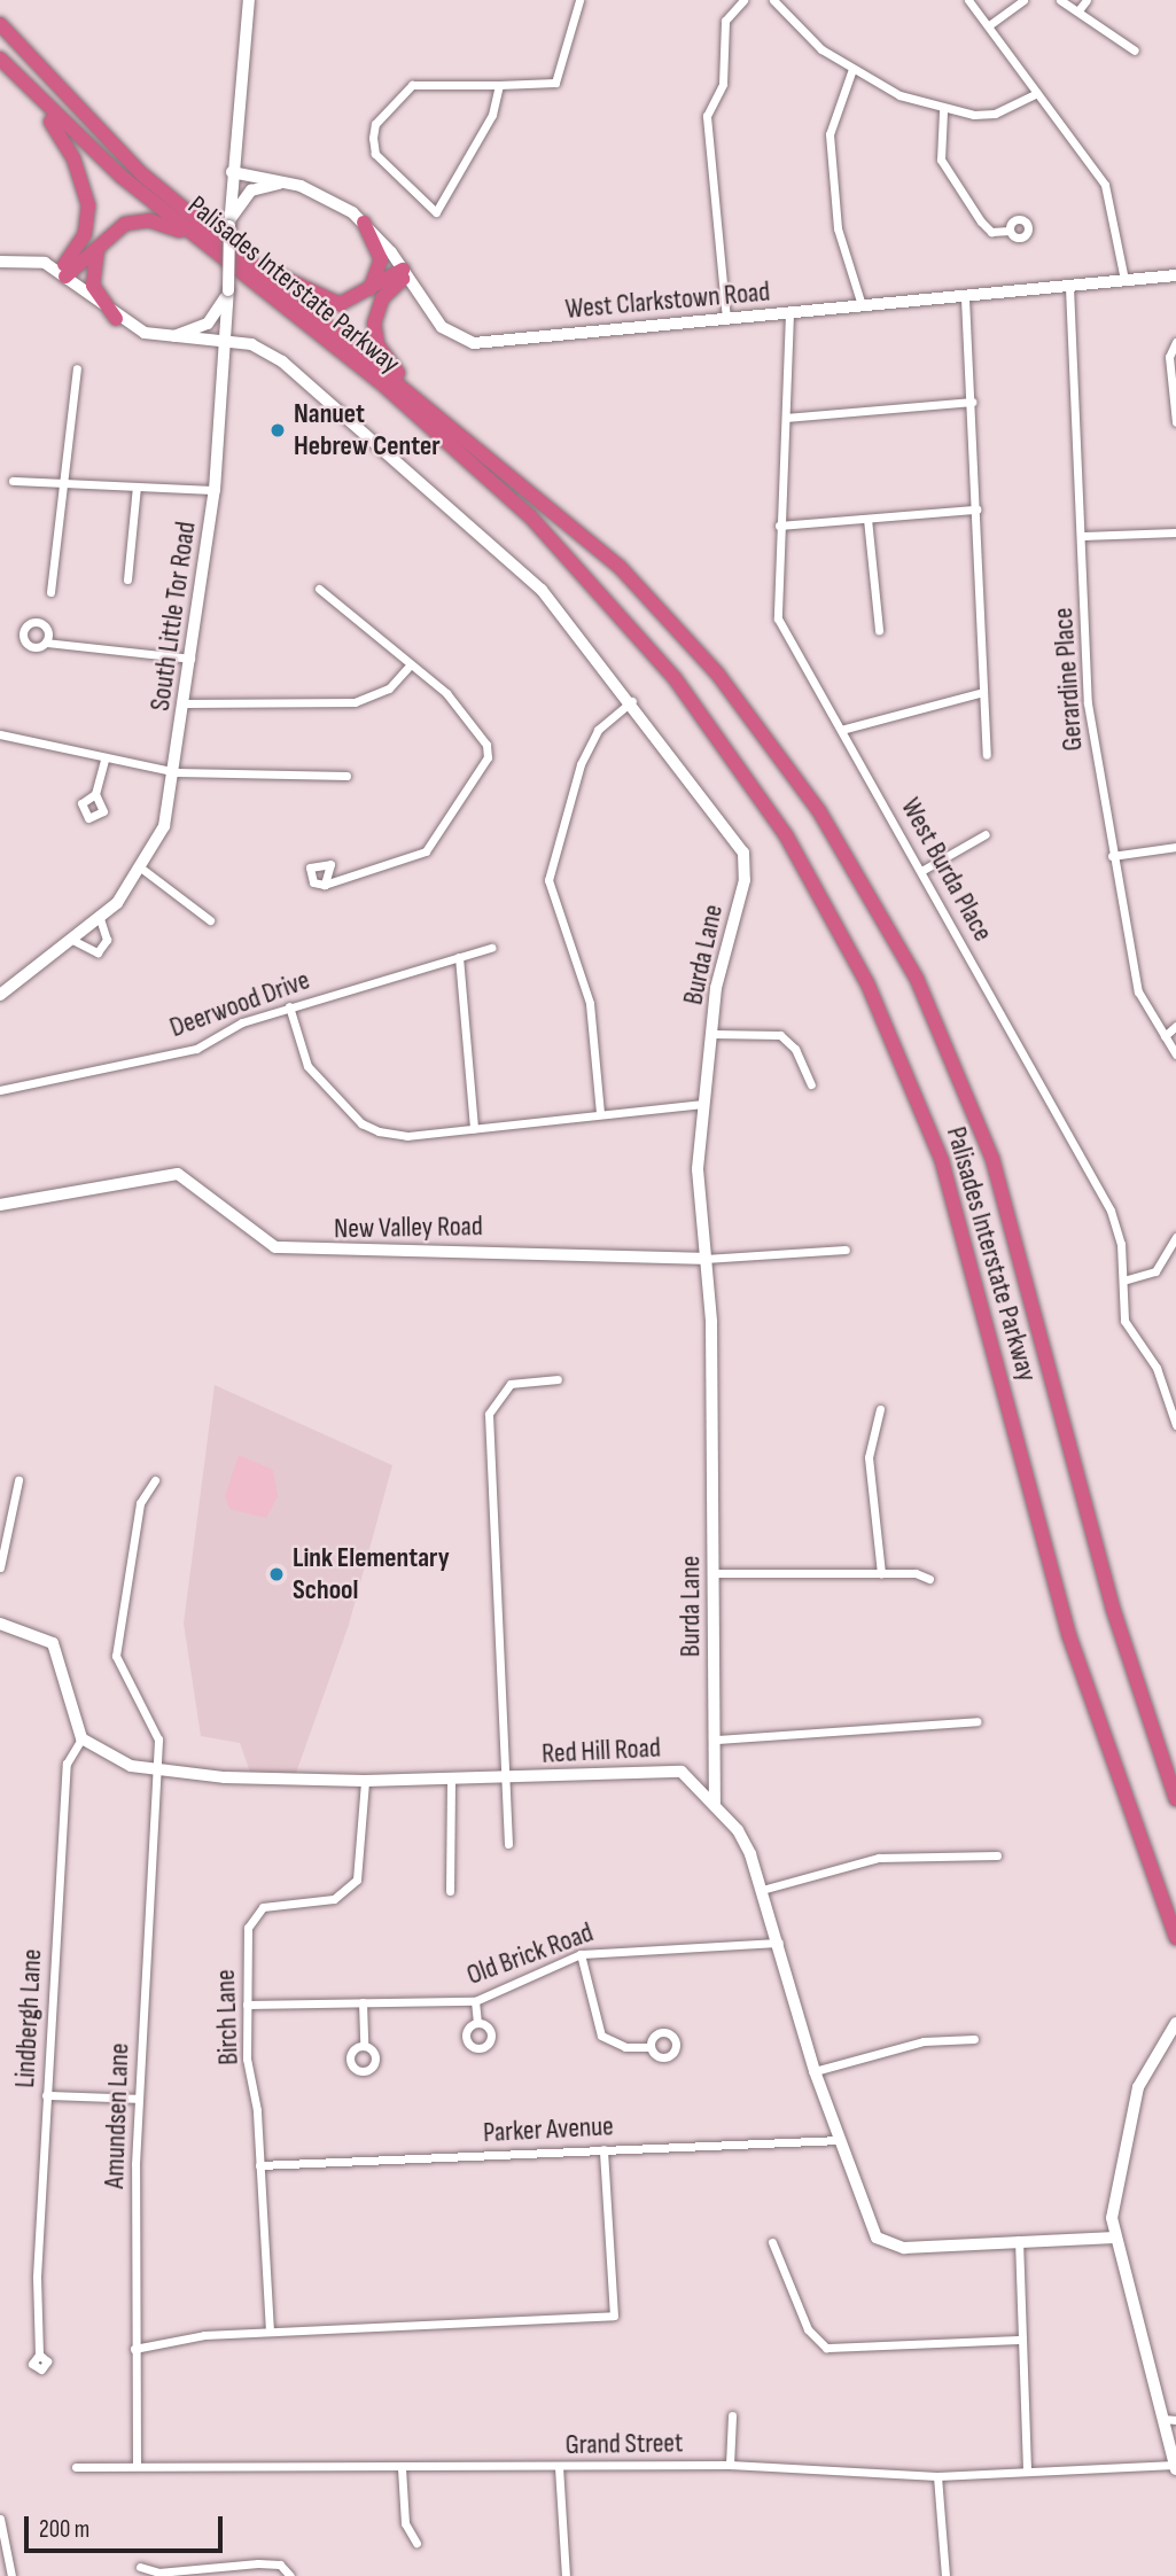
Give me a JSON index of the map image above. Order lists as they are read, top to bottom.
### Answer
{
  "streets": {
    "highway": ["Palisades Interstate Parkway"],
    "street": [
      "West Clarkstown Road",
      "South Little Tor Road",
      "Gerardine Place",
      "West Burda Place",
      "Burda Lane",
      "Deerwood Drive",
      "New Valley Road",
      "Red Hill Road",
      "Old Brick Road",
      "Birch Lane",
      "Lindbergh Lane",
      "Amundsen Lane",
      "Parker Avenue",
      "Grand Street"
    ]
  },
  "crossings": [
    ["West Clarkstown Road", "South Little Tor Road"],
    ["West Clarkstown Road", "Gerardine Place"],
    ["West Clarkstown Road", "West Burda Place"],
    ["South Little Tor Road", "Burda Lane"],
    ["Burda Lane", "New Valley Road"],
    ["Burda Lane", "Red Hill Road"],
    ["Red Hill Road", "Old Brick Road"],
    ["Red Hill Road", "Birch Lane"],
    ["Red Hill Road", "Lindbergh Lane"],
    ["Red Hill Road", "Amundsen Lane"],
    ["Red Hill Road", "Parker Avenue"],
    ["Old Brick Road", "Birch Lane"],
    ["Birch Lane", "Parker Avenue"],
    ["Amundsen Lane", "Grand Street"]
  ],
  "places": ["Nanuet Hebrew Center", "Link Elementary School"],
  "scale_bar": "200 m"
}
